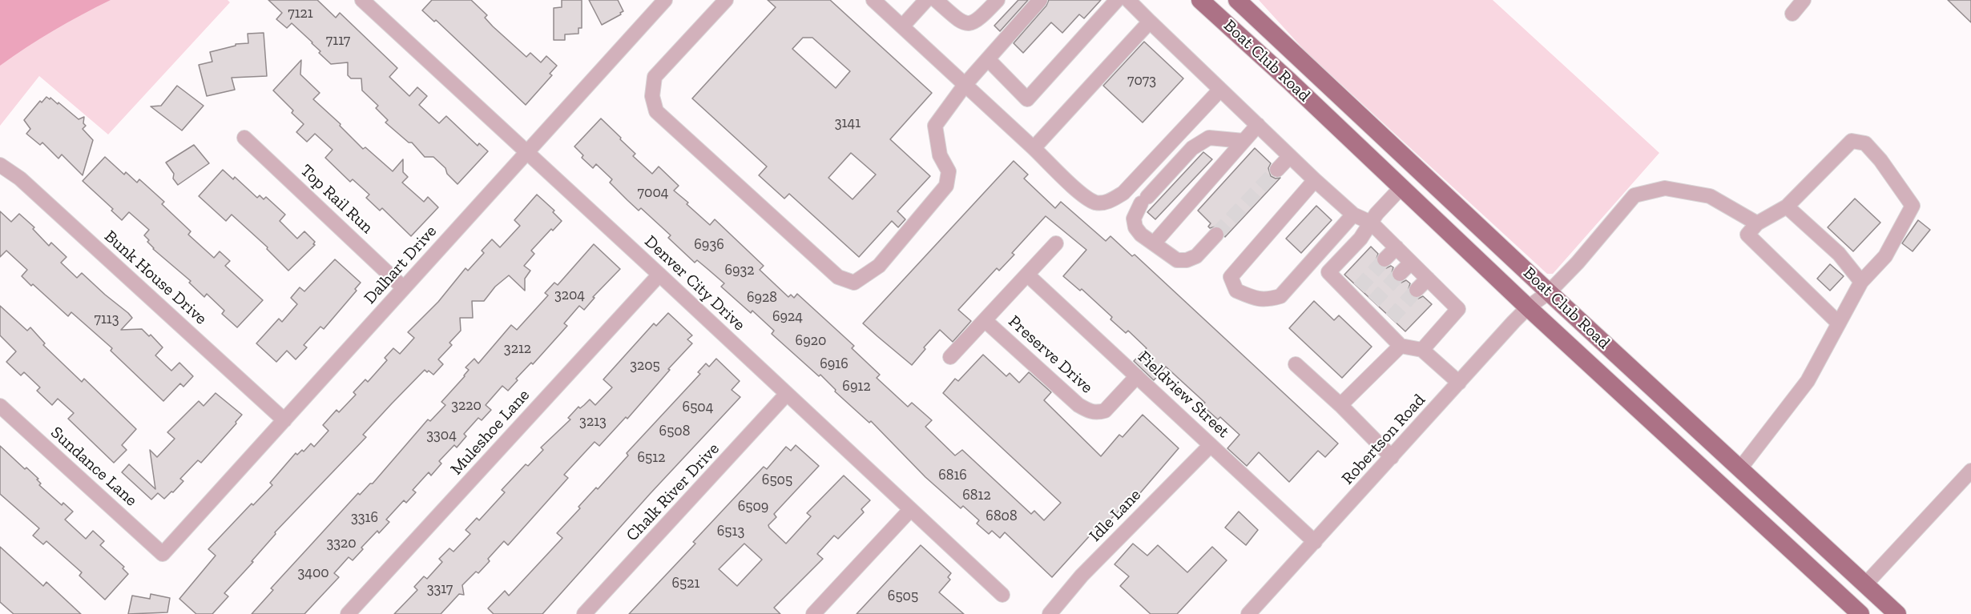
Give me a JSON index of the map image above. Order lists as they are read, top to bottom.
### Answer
{
  "streets": {
    "main road": ["Boat Club Road"],
    "street": [
      "Top Rail Run",
      "Dalhart Drive",
      "Bunk House Drive",
      "Denver City Drive",
      "Preserve Drive",
      "Fieldview Street",
      "Muleshoe Lane",
      "Robertson Road",
      "Sundance Lane",
      "Chalk River Drive",
      "Idle Lane"
    ]
  },
  "crossings": [
    ["Boat Club Road", "Robertson Road"],
    ["Top Rail Run", "Dalhart Drive"],
    ["Dalhart Drive", "Bunk House Drive"],
    ["Dalhart Drive", "Denver City Drive"],
    ["Dalhart Drive", "Sundance Lane"],
    ["Denver City Drive", "Muleshoe Lane"],
    ["Denver City Drive", "Chalk River Drive"],
    ["Preserve Drive", "Fieldview Street"],
    ["Fieldview Street", "Robertson Road"],
    ["Fieldview Street", "Idle Lane"]
  ],
  "house_numbers": [
    "7121",
    "7117",
    "7073",
    "3141",
    "7004",
    "6936",
    "6932",
    "3204",
    "6928",
    "6924",
    "7113",
    "6920",
    "3212",
    "6916",
    "3205",
    "6912",
    "3220",
    "6504",
    "3213",
    "6508",
    "3304",
    "6512",
    "6816",
    "6505",
    "6812",
    "6509",
    "6808",
    "3316",
    "6513",
    "3320",
    "3400",
    "6521",
    "3317",
    "6505"
  ]
}
